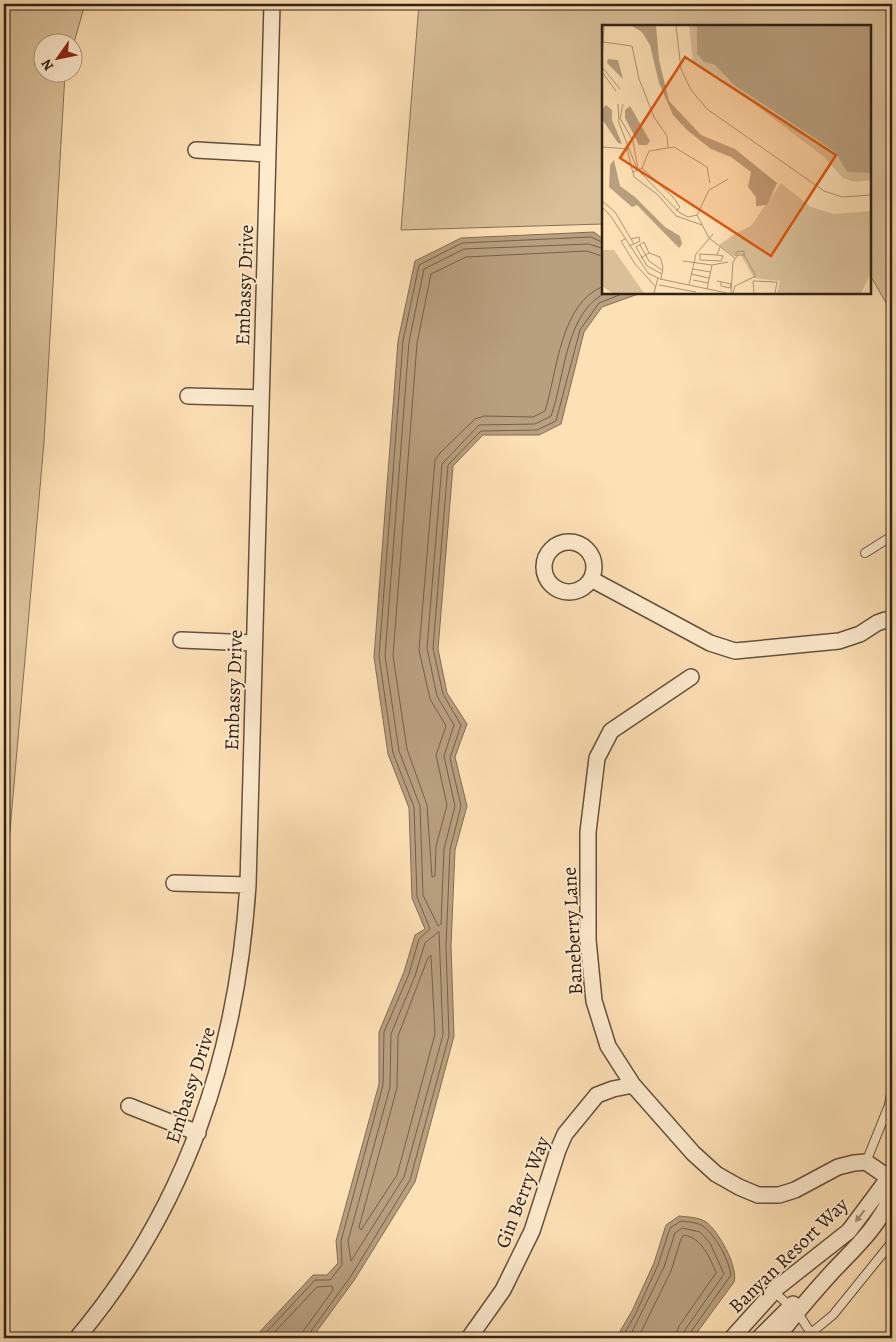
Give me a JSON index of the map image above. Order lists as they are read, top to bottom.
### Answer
{
  "streets": {
    "street": [
      "Embassy Drive",
      "Baneberry Lane",
      "Gin Berry Way",
      "Banyan Resort Way"
    ]
  },
  "crossings": [
    ["Baneberry Lane", "Gin Berry Way"]
  ],
  "north": "bottom left"
}
